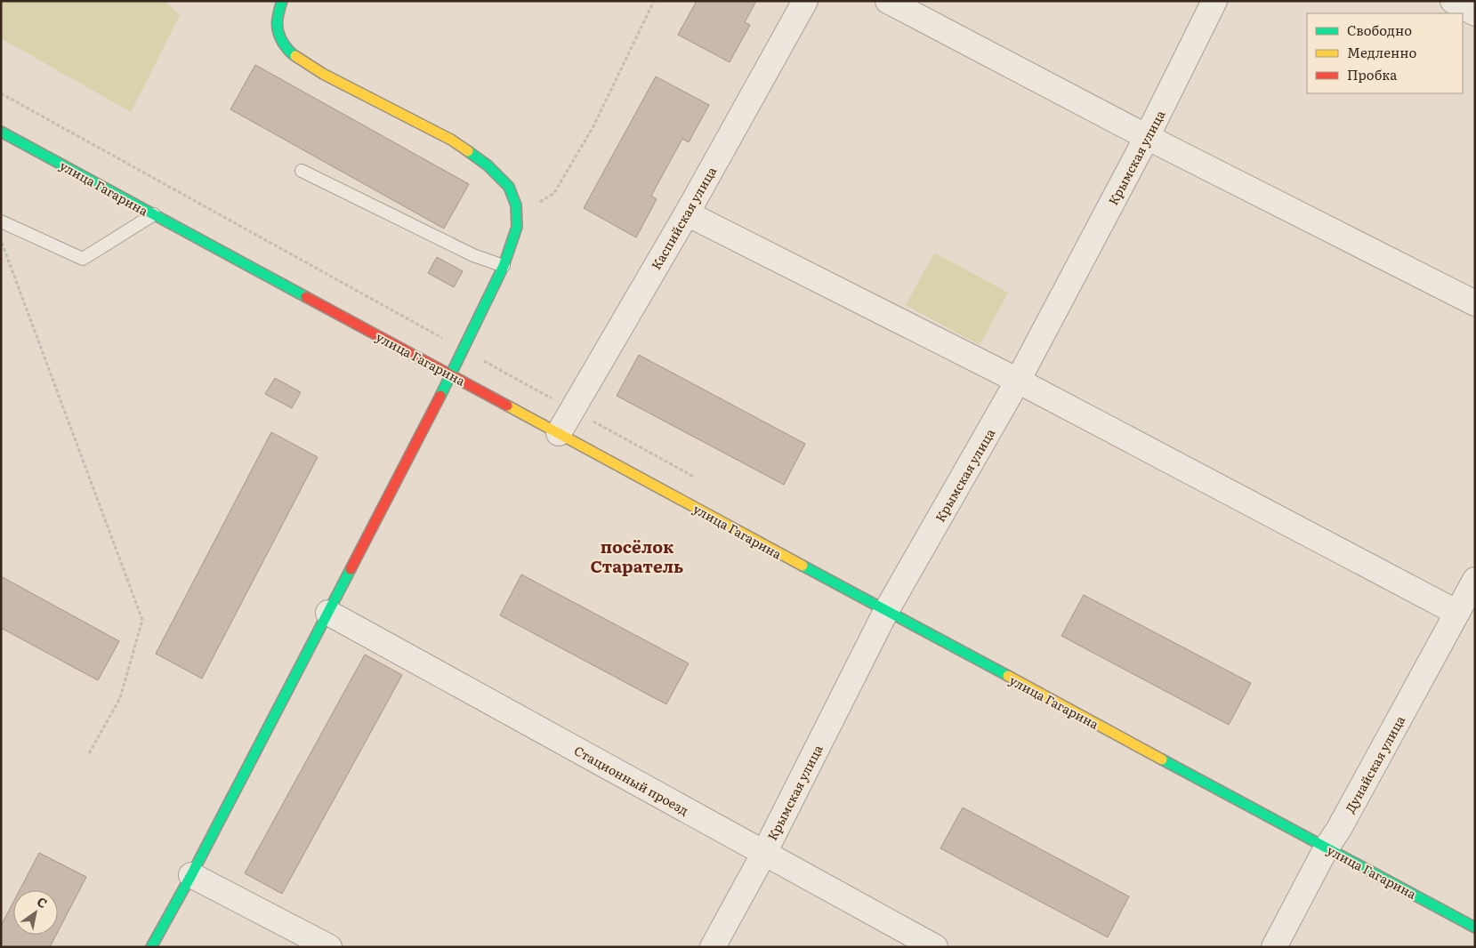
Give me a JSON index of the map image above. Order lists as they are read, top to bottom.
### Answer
{
  "streets": {
    "street": [
      "Крымская улица",
      "улица Гагарина",
      "Каспийская улица",
      "Дунайская улица",
      "Стационный проезд"
    ]
  },
  "crossings": [
    ["Крымская улица", "улица Гагарина"],
    ["Крымская улица", "Стационный проезд"],
    ["улица Гагарина", "Каспийская улица"],
    ["улица Гагарина", "Дунайская улица"]
  ],
  "districts": ["посёлок Старатель"],
  "legend": ["Свободно", "Медленно", "Пробка"],
  "north": "top right"
}
